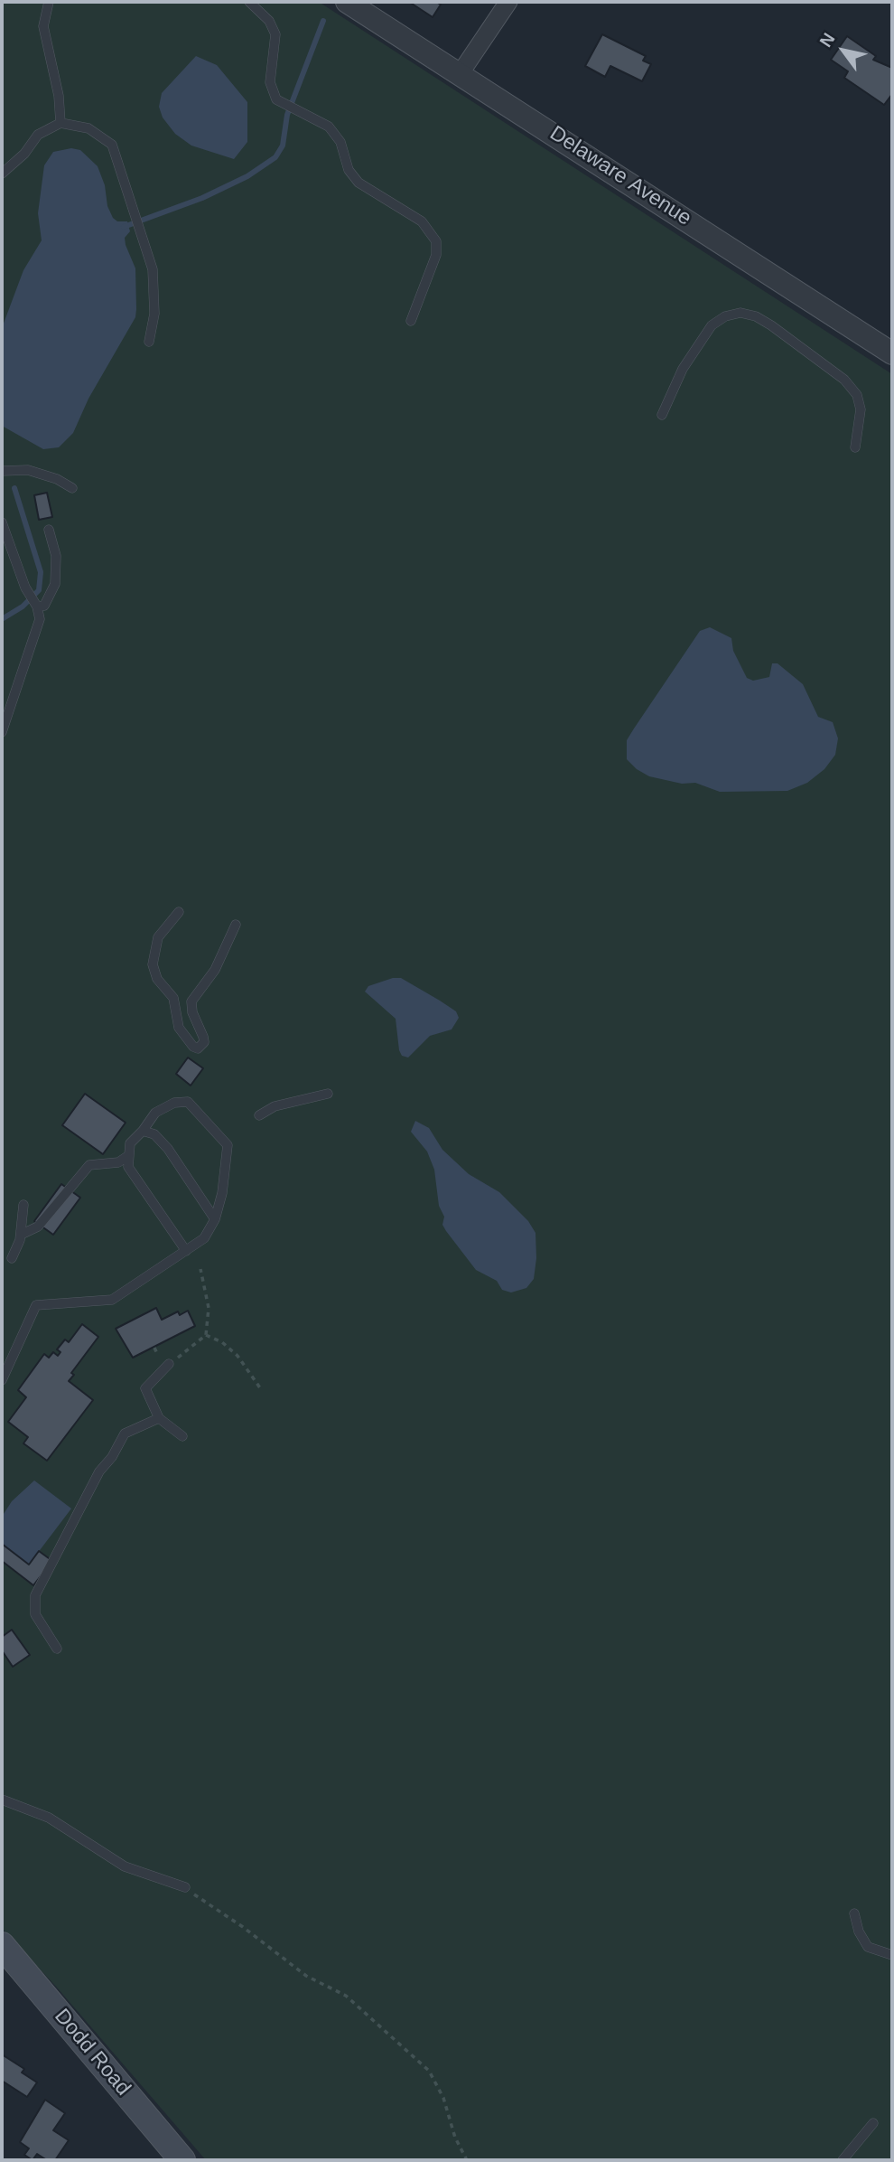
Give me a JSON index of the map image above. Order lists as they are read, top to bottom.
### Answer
{
  "streets": {
    "main road": ["Dodd Road"],
    "street": ["Delaware Avenue"]
  },
  "north": "top left"
}
